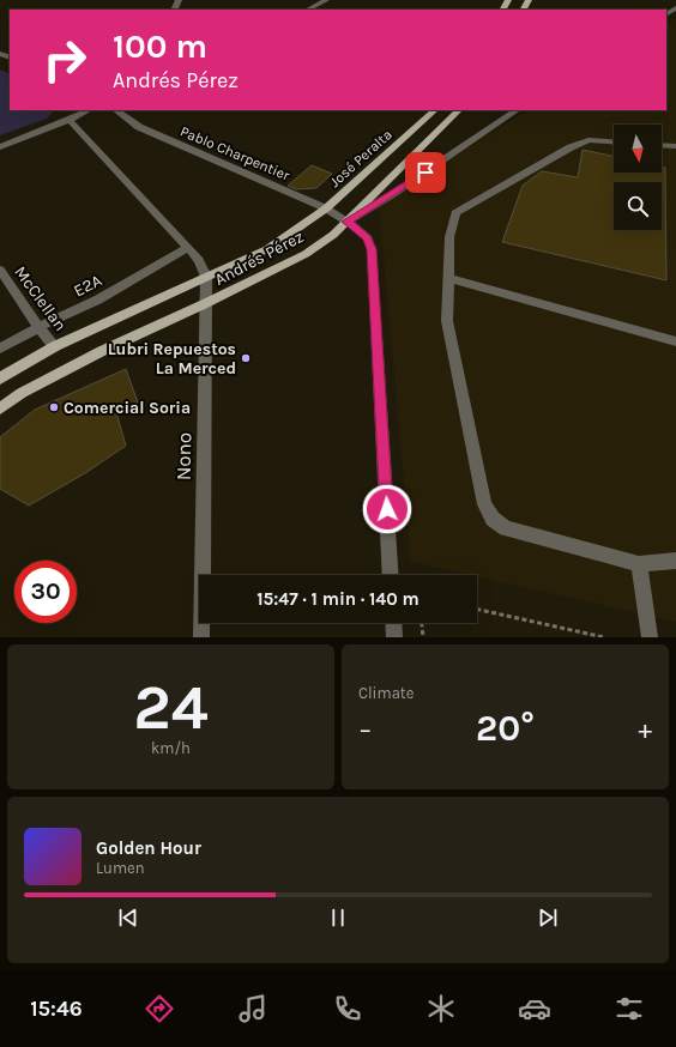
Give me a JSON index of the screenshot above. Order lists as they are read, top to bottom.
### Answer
{
  "streets": {
    "main road": ["José Peralta", "Andrés Pérez"],
    "street": [
      "Pablo Charpentier",
      "E2A",
      "McClellan",
      "Nono"
    ]
  },
  "crossings": [
    ["Pablo Charpentier", "José Peralta"],
    ["Pablo Charpentier", "Andrés Pérez"],
    ["José Peralta", "Andrés Pérez"],
    ["Andrés Pérez", "McClellan"],
    ["Andrés Pérez", "Nono"],
    ["E2A", "McClellan"]
  ],
  "places": ["Lubri Repuestos La Merced", "Comercial Soria"],
  "north": "bottom",
  "page": {
    "turn": ["100 m", "Andrés Pérez"],
    "limit": "30",
    "trip": "15:47 · 1 min · 140 m",
    "tile": [
      ["24", "km/h"],
      "Climate"
    ],
    "heat": ["−", "20°", "+"],
    "song": ["Golden Hour", "Lumen"],
    "tabs": "15:46"
  }
}
